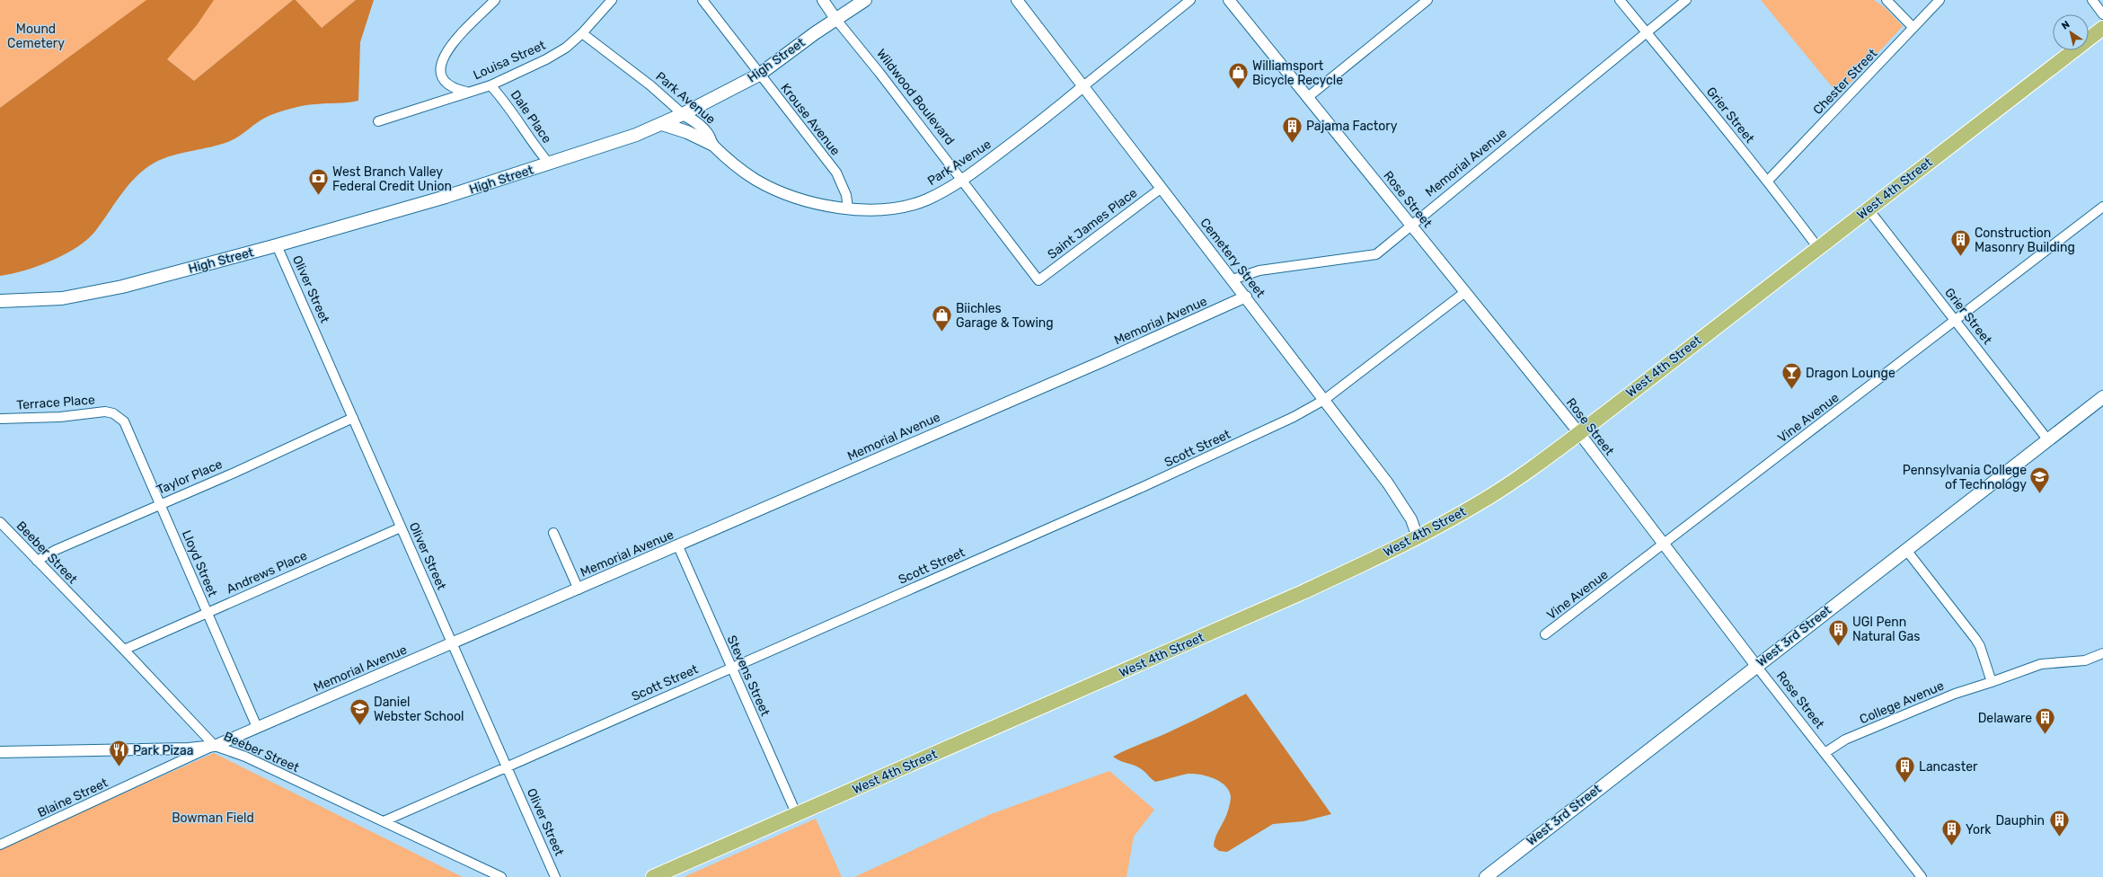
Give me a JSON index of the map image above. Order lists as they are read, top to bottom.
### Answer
{
  "streets": {
    "main road": ["High Street", "West 4th Street", "West 3rd Street"],
    "street": [
      "Louisa Street",
      "Chester Street",
      "Wildwood Boulevard",
      "Park Avenue",
      "Grier Street",
      "Dale Place",
      "Krouse Avenue",
      "Memorial Avenue",
      "Rose Street",
      "Saint James Place",
      "Cemetery Street",
      "Oliver Street",
      "Terrace Place",
      "Vine Avenue",
      "Scott Street",
      "Taylor Place",
      "Beeber Street",
      "Lloyd Street",
      "Andrews Place",
      "Stevens Street",
      "College Avenue",
      "Blaine Street"
    ]
  },
  "crossings": [
    ["Louisa Street", "Park Avenue"],
    ["Louisa Street", "Dale Place"],
    ["High Street", "Wildwood Boulevard"],
    ["High Street", "Park Avenue"],
    ["High Street", "Dale Place"],
    ["High Street", "Krouse Avenue"],
    ["High Street", "Oliver Street"],
    ["Chester Street", "Grier Street"],
    ["Wildwood Boulevard", "Park Avenue"],
    ["Wildwood Boulevard", "Saint James Place"],
    ["Park Avenue", "Krouse Avenue"],
    ["Park Avenue", "Cemetery Street"],
    ["Grier Street", "Memorial Avenue"],
    ["Grier Street", "West 4th Street"],
    ["Grier Street", "Vine Avenue"],
    ["Grier Street", "West 3rd Street"],
    ["Memorial Avenue", "Rose Street"],
    ["Memorial Avenue", "Cemetery Street"],
    ["Memorial Avenue", "Oliver Street"],
    ["Memorial Avenue", "Beeber Street"],
    ["Memorial Avenue", "Lloyd Street"],
    ["Memorial Avenue", "Stevens Street"],
    ["Memorial Avenue", "Blaine Street"],
    ["West 4th Street", "Rose Street"],
    ["West 4th Street", "Cemetery Street"],
    ["West 4th Street", "Stevens Street"],
    ["Rose Street", "Vine Avenue"],
    ["Rose Street", "Scott Street"],
    ["Rose Street", "West 3rd Street"],
    ["Rose Street", "College Avenue"],
    ["Saint James Place", "Cemetery Street"],
    ["Cemetery Street", "Scott Street"],
    ["Oliver Street", "Scott Street"],
    ["Oliver Street", "Taylor Place"],
    ["Oliver Street", "Andrews Place"],
    ["Terrace Place", "Lloyd Street"],
    ["Scott Street", "Beeber Street"],
    ["Scott Street", "Stevens Street"],
    ["Taylor Place", "Beeber Street"],
    ["Taylor Place", "Lloyd Street"],
    ["Beeber Street", "Andrews Place"],
    ["Beeber Street", "Blaine Street"],
    ["Lloyd Street", "Andrews Place"]
  ],
  "parks": ["Mound Cemetery", "Bowman Field"],
  "places": {
    "shop": ["Williamsport Bicycle Recycle", "Biichles Garage & Towing"],
    "building": [
      "Pajama Factory",
      "Construction Masonry Building",
      "UGI Penn Natural Gas",
      "Delaware",
      "Lancaster",
      "Dauphin",
      "York"
    ],
    "bank": ["West Branch Valley Federal Credit Union"],
    "bar": ["Dragon Lounge"],
    "school or university": ["Pennsylvania College of Technology", "Daniel Webster School"],
    "restaurant": ["Park Pizaa"]
  },
  "north": "top left"
}
